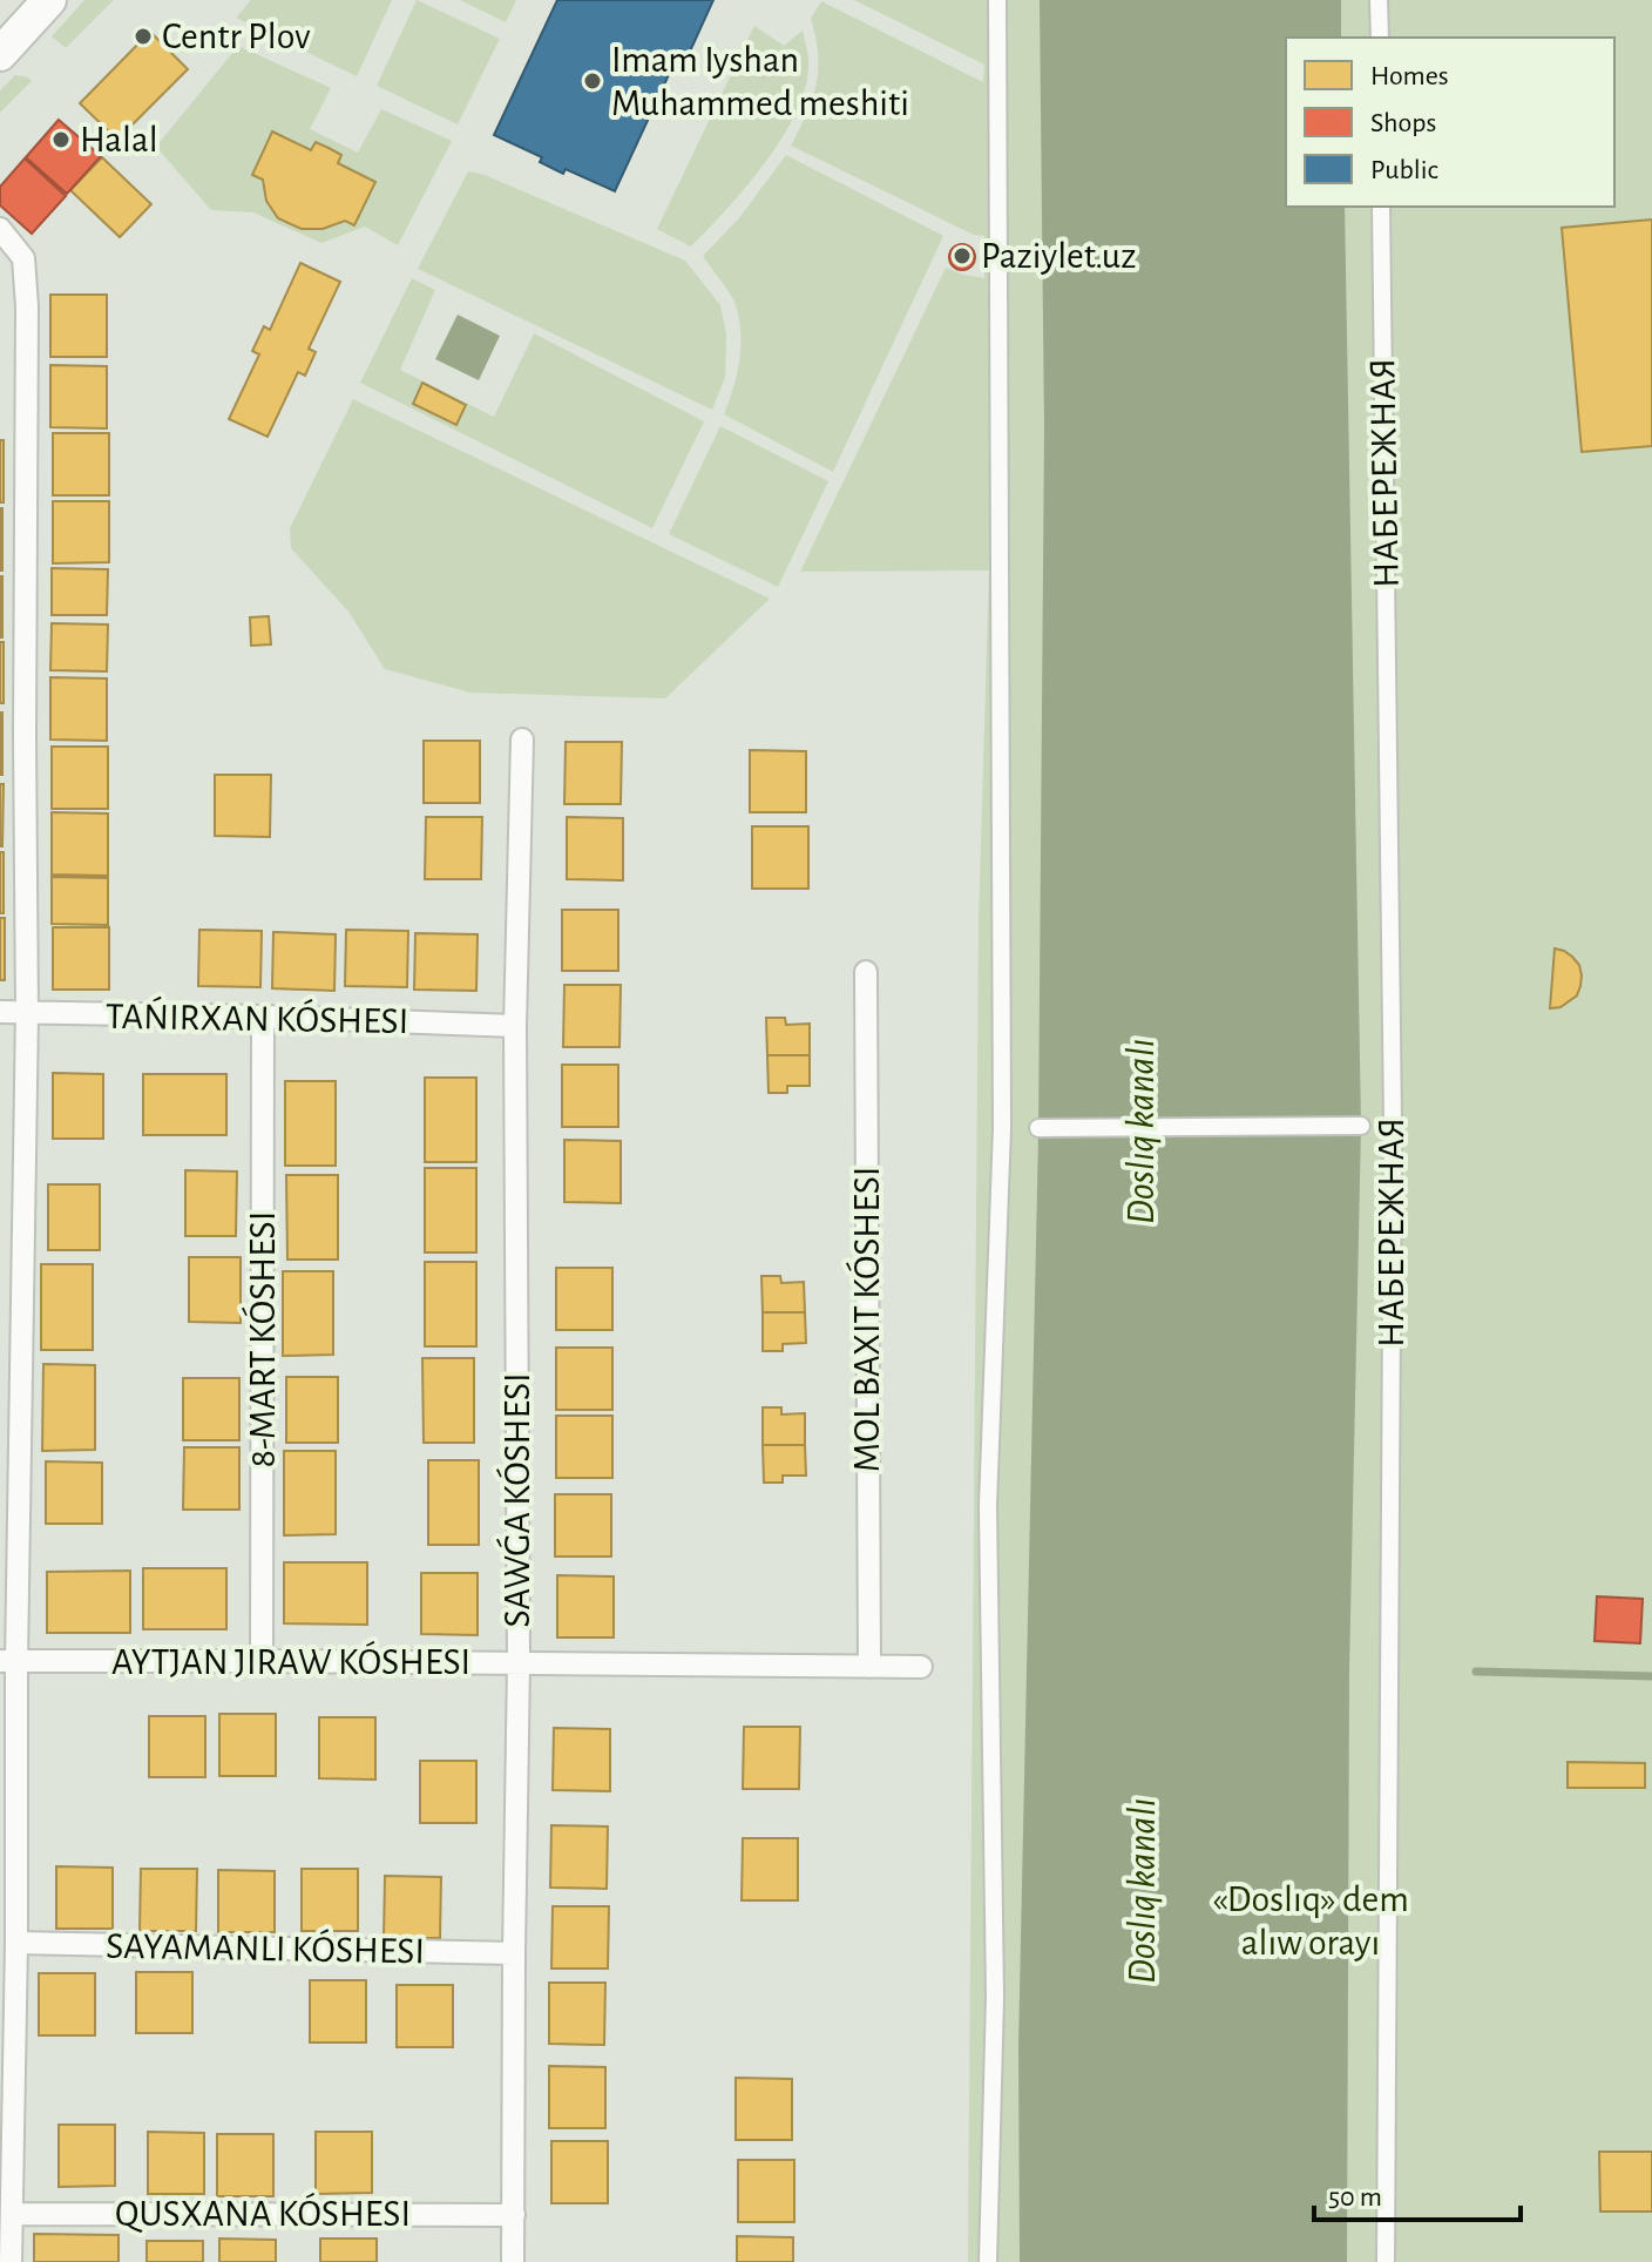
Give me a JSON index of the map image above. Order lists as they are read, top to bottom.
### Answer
{
  "streets": {
    "street": [
      "НАБЕРЕЖНАЯ",
      "TAŃIRXAN KÓSHESI",
      "8-MART KÓSHESI",
      "SAWǴA KÓSHESI",
      "QUSXANA KÓSHESI"
    ]
  },
  "crossings": [
    ["TAŃIRXAN KÓSHESI", "8-MART KÓSHESI"],
    ["TAŃIRXAN KÓSHESI", "SAWǴA KÓSHESI"],
    ["SAWǴA KÓSHESI", "QUSXANA KÓSHESI"]
  ],
  "water": ["Doslıq kanalı"],
  "parks": ["«Doslıq» dem alıw orayı"],
  "places": [
    "Centr Plov",
    "Imam Iyshan Muhammed meshiti",
    "Halal",
    "Paziylet.uz"
  ],
  "legend": ["Homes", "Shops", "Public"],
  "scale_bar": "50 m"
}
